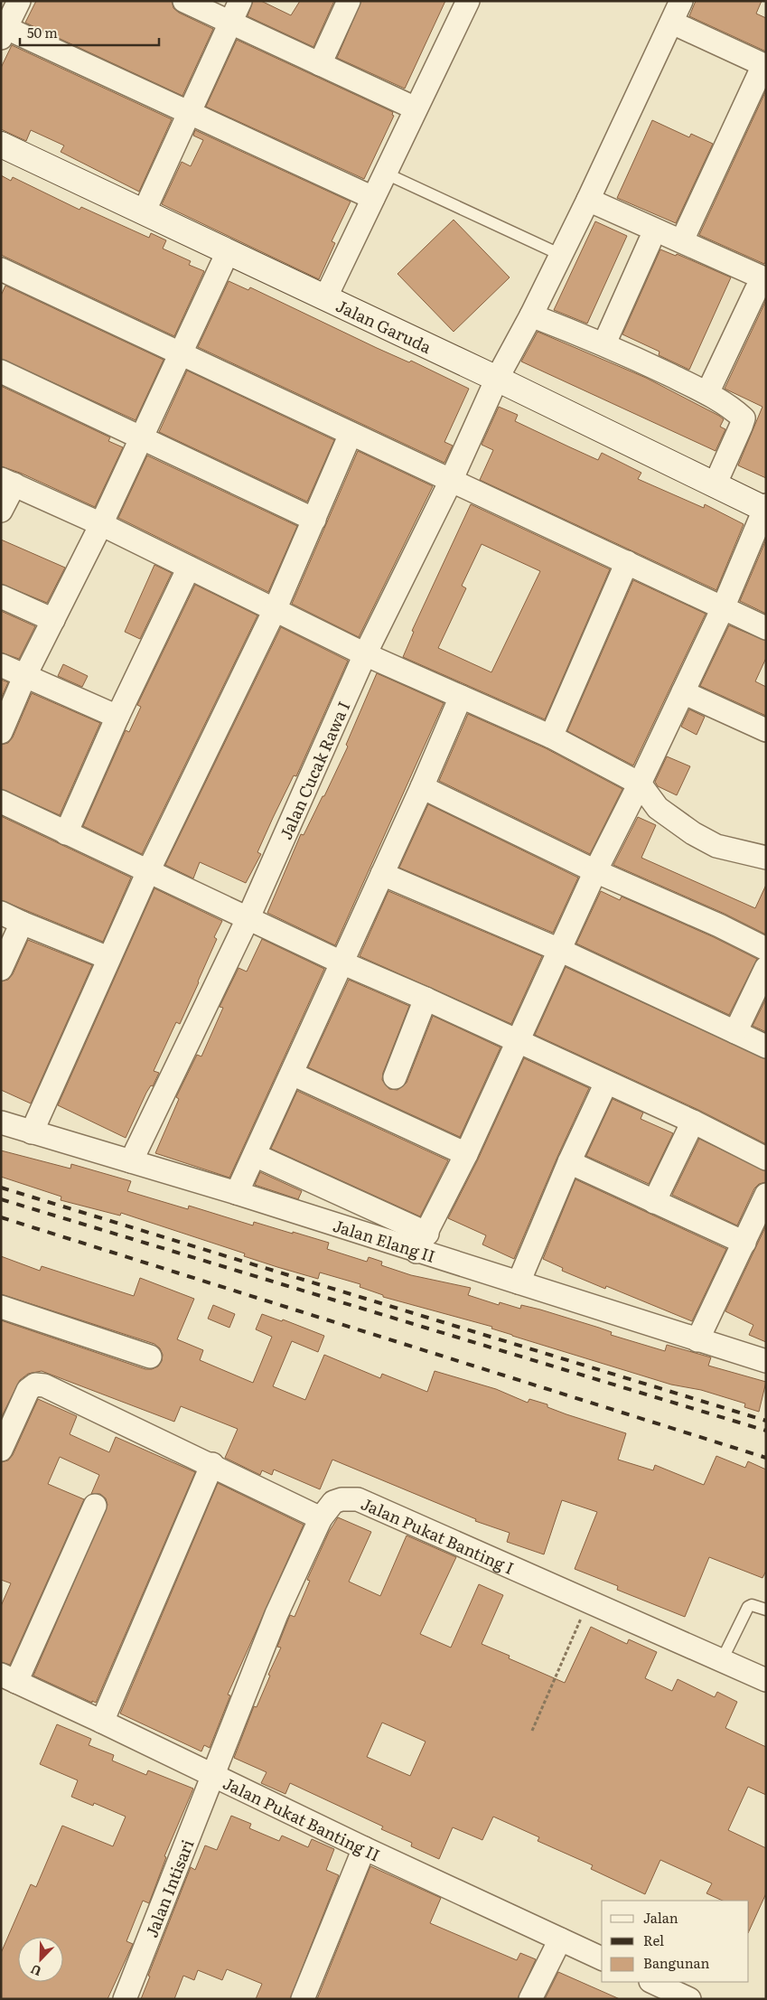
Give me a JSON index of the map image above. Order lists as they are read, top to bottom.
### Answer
{
  "streets": {
    "street": [
      "Jalan Garuda",
      "Jalan Cucak Rawa I",
      "Jalan Elang II",
      "Jalan Pukat Banting I",
      "Jalan Pukat Banting II",
      "Jalan Intisari"
    ]
  },
  "crossings": [
    ["Jalan Garuda", "Jalan Cucak Rawa I"],
    ["Jalan Cucak Rawa I", "Jalan Elang II"],
    ["Jalan Pukat Banting I", "Jalan Pukat Banting II"],
    ["Jalan Pukat Banting I", "Jalan Intisari"],
    ["Jalan Pukat Banting II", "Jalan Intisari"]
  ],
  "legend": ["Jalan", "Rel", "Bangunan"],
  "scale_bar": "50 m",
  "north": "bottom left"
}
